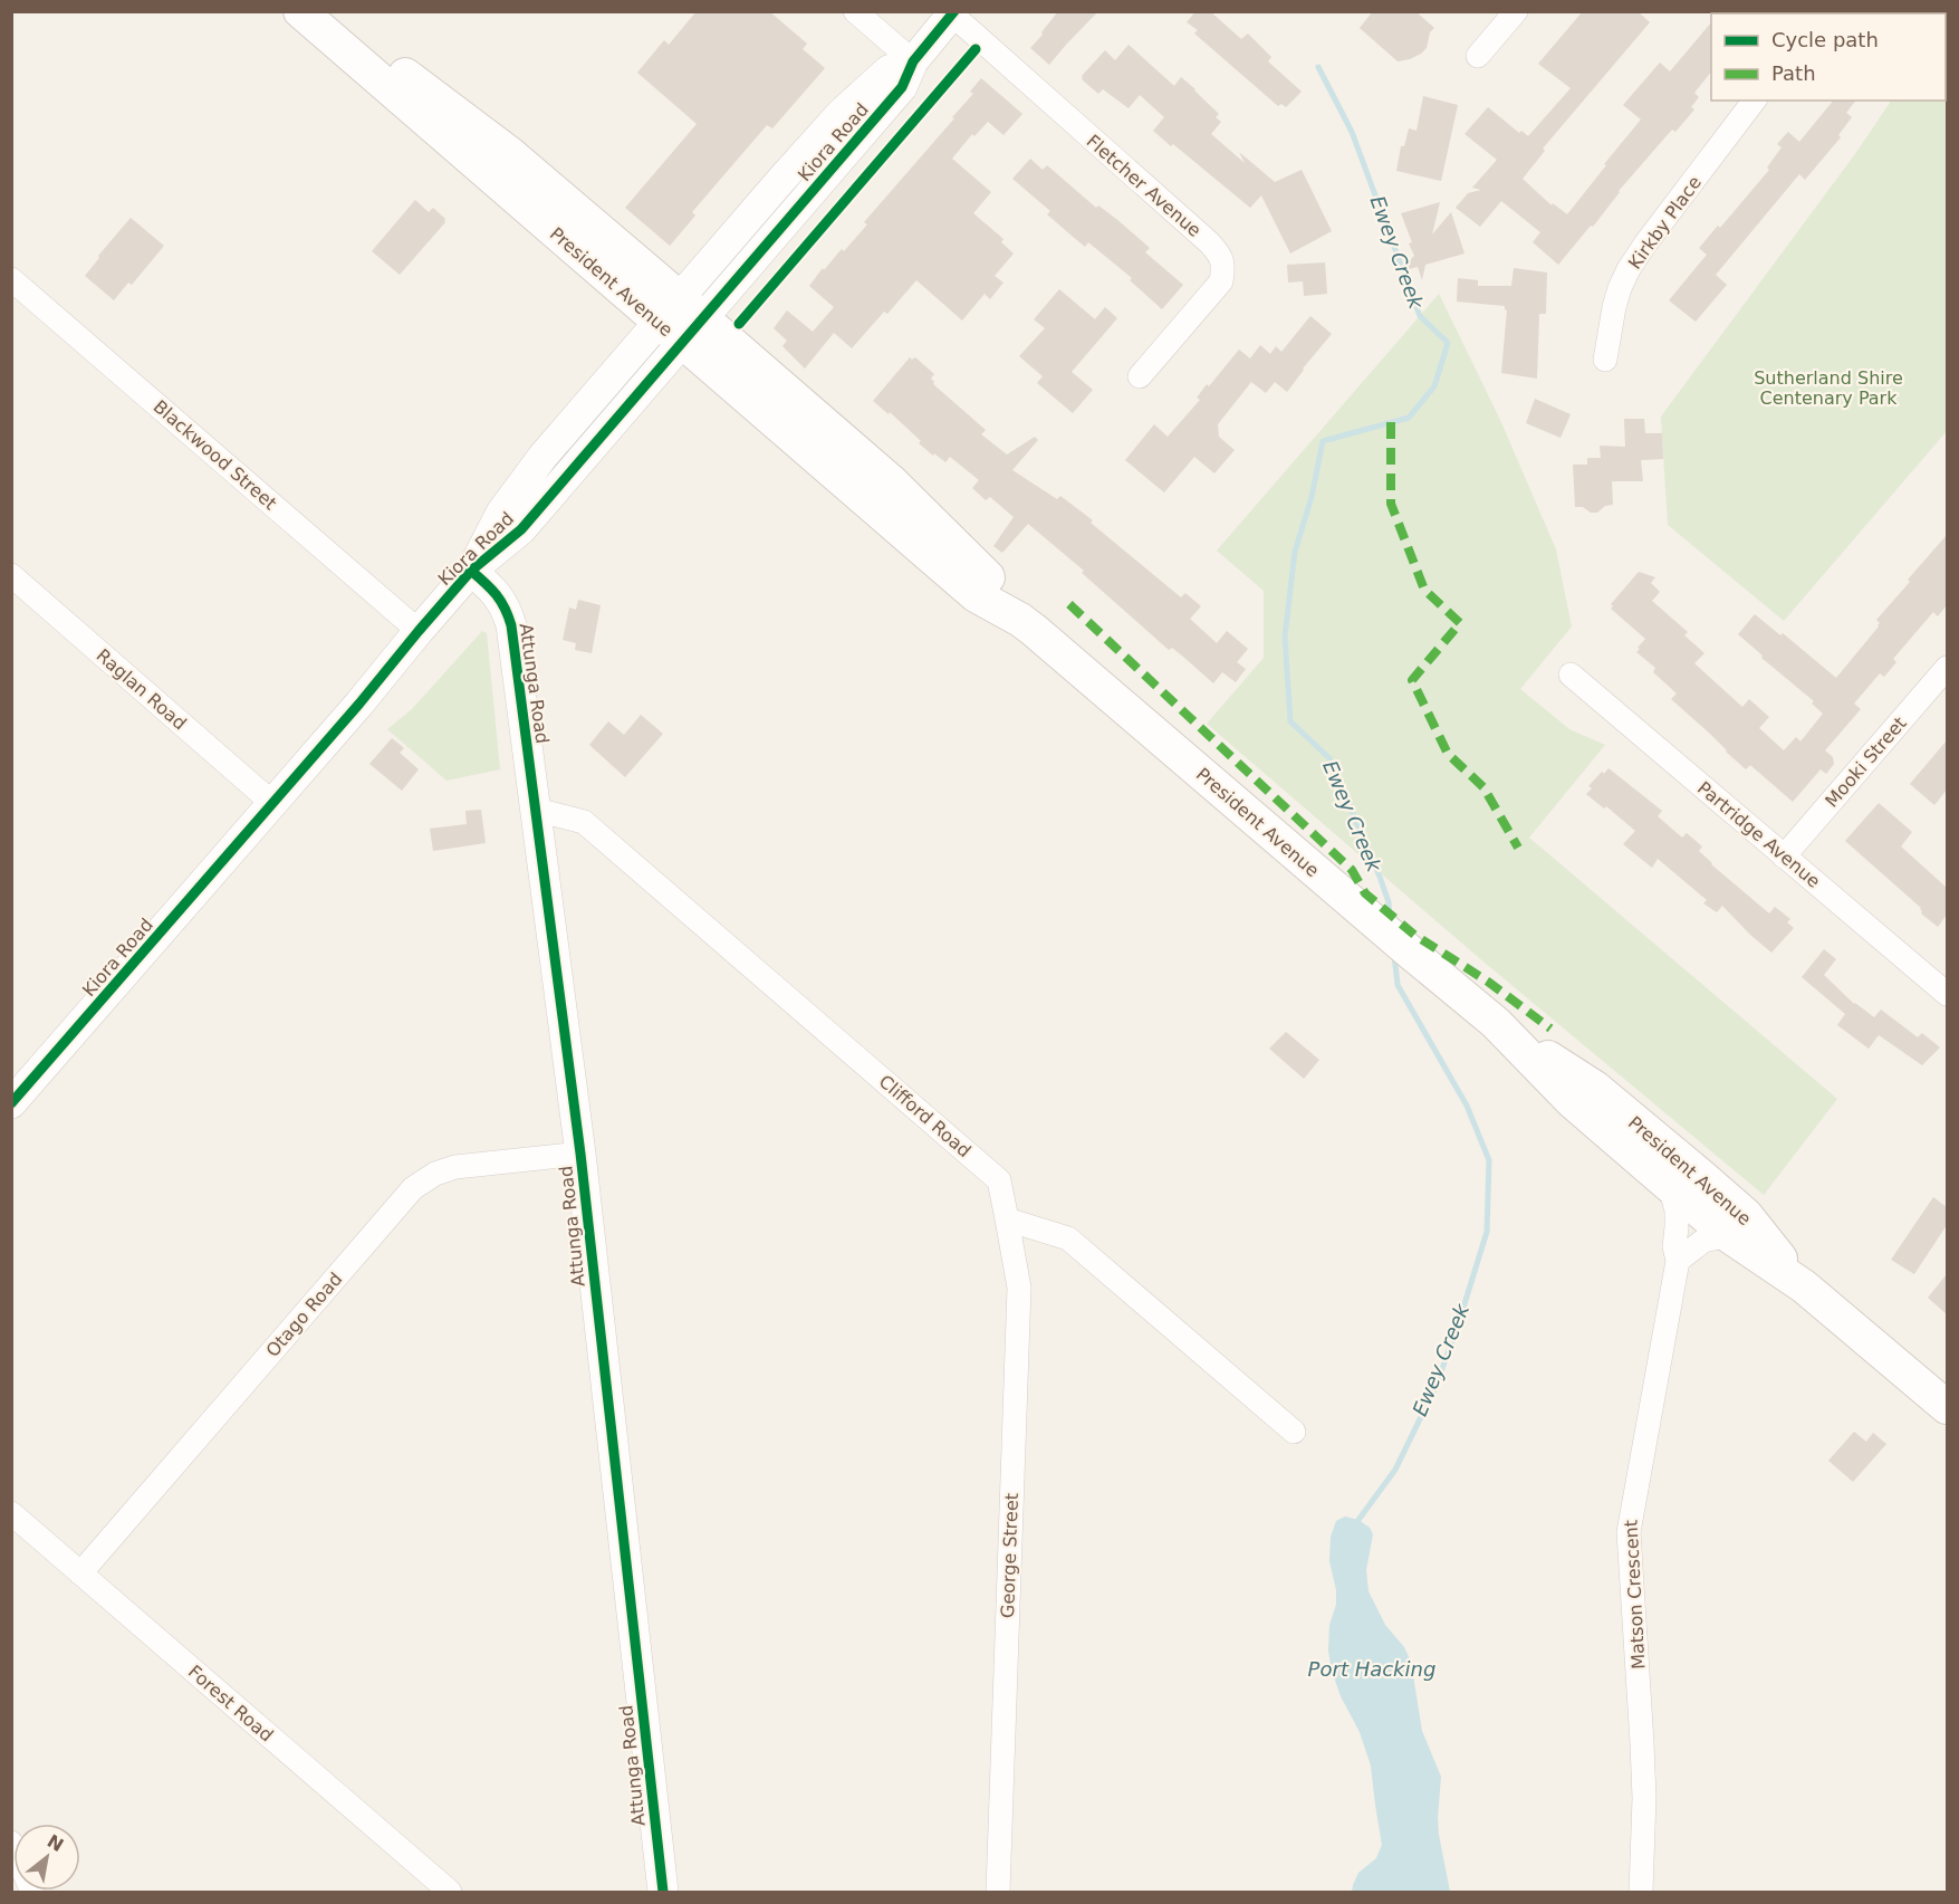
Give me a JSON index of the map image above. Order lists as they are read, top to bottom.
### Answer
{
  "streets": {
    "main road": ["President Avenue"],
    "street": [
      "Kiora Road",
      "Fletcher Avenue",
      "Kirkby Place",
      "Blackwood Street",
      "Attunga Road",
      "Raglan Road",
      "Mooki Street",
      "Partridge Avenue",
      "Clifford Road",
      "Otago Road",
      "George Street",
      "Matson Crescent",
      "Forest Road"
    ]
  },
  "crossings": [
    ["Kiora Road", "Fletcher Avenue"],
    ["Kiora Road", "President Avenue"],
    ["Kiora Road", "Blackwood Street"],
    ["Kiora Road", "Attunga Road"],
    ["Kiora Road", "Raglan Road"],
    ["President Avenue", "Matson Crescent"],
    ["Attunga Road", "Clifford Road"],
    ["Attunga Road", "Otago Road"],
    ["Mooki Street", "Partridge Avenue"],
    ["Clifford Road", "George Street"],
    ["Otago Road", "Forest Road"]
  ],
  "water": ["Ewey Creek", "Port Hacking"],
  "parks": ["Sutherland Shire Centenary Park"],
  "legend": ["Cycle path", "Path"],
  "north": "top right"
}
